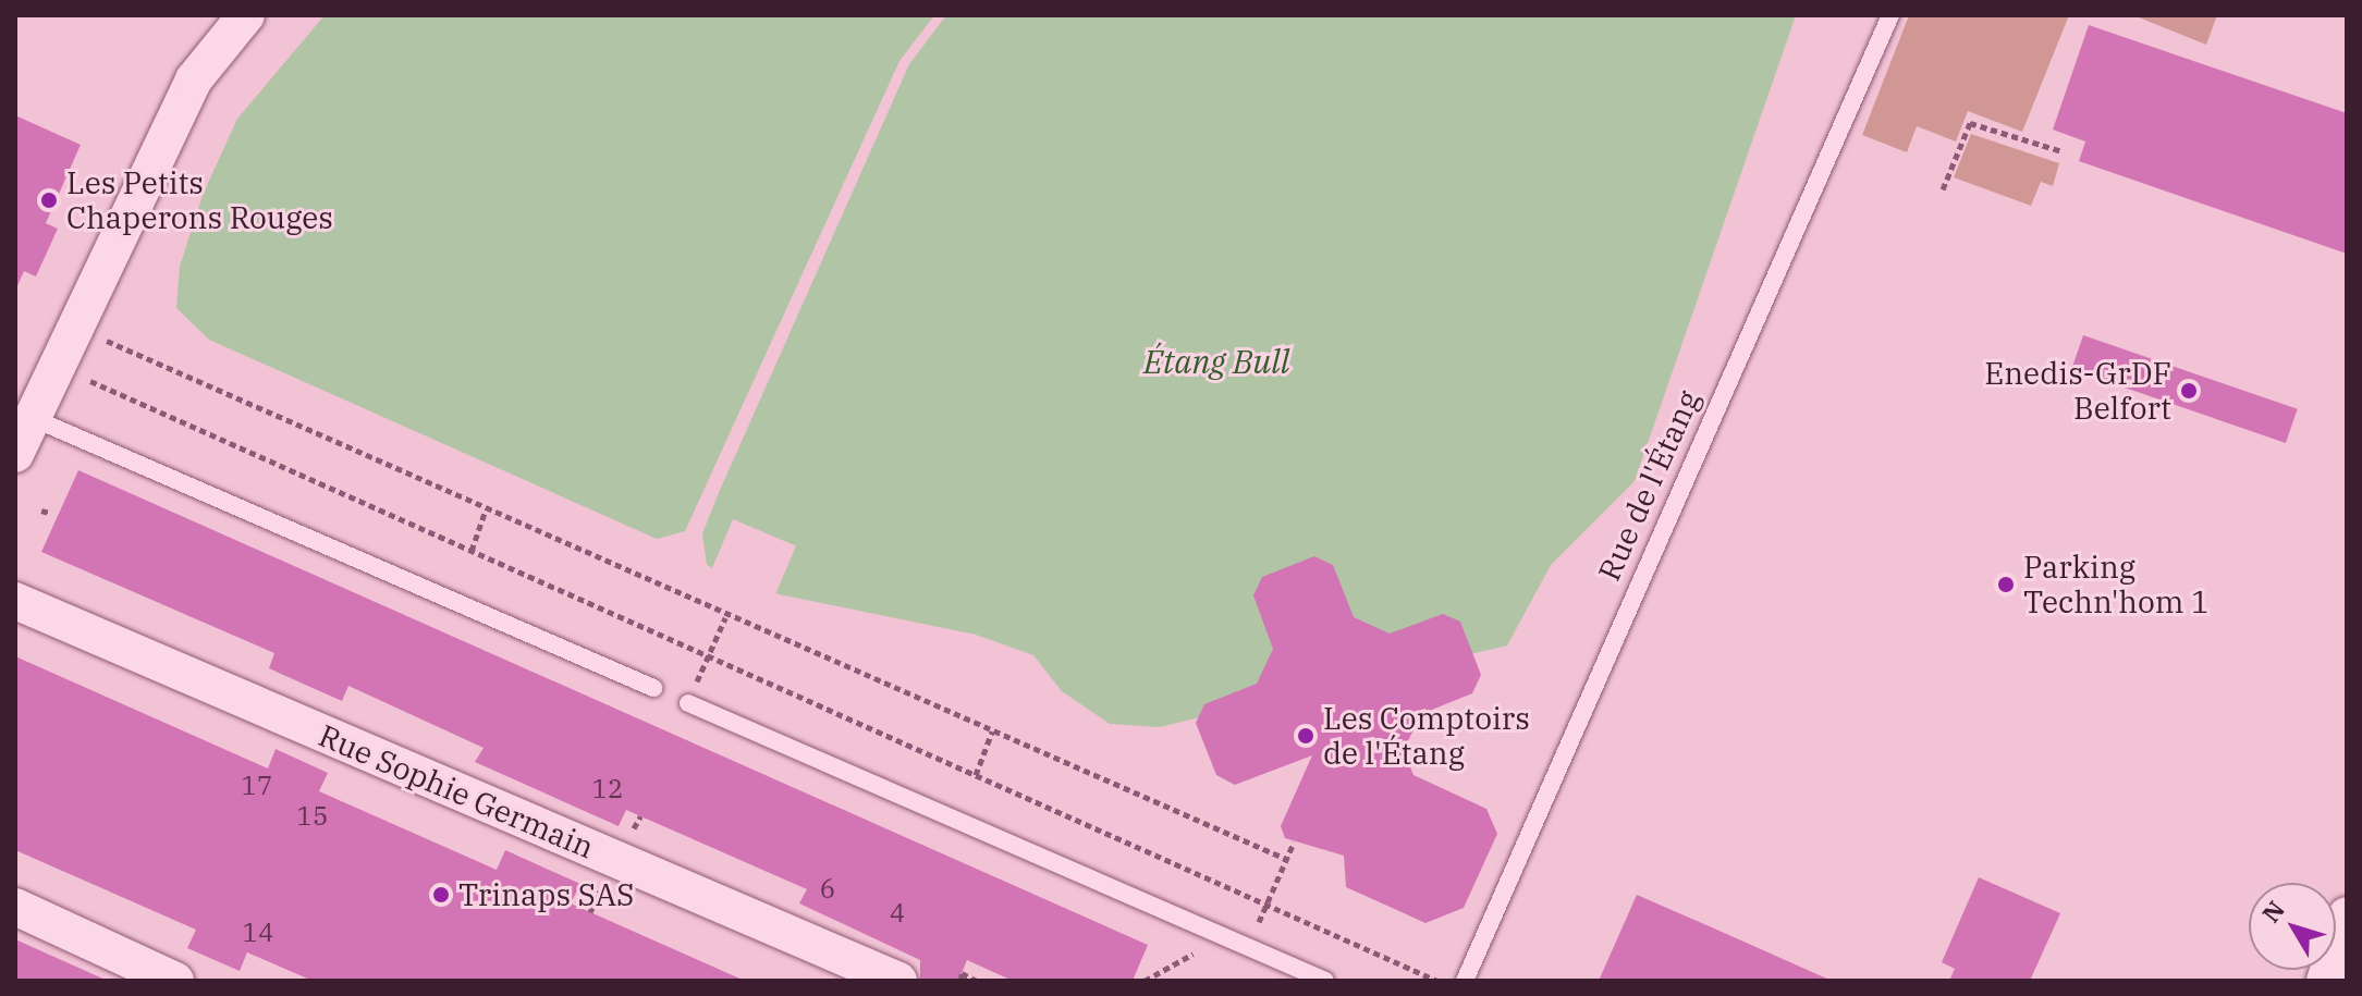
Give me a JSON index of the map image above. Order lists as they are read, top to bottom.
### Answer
{
  "streets": {
    "street": ["Rue Sophie Germain"],
    "lane": ["Rue de l'Étang"]
  },
  "water": ["Étang Bull"],
  "places": [
    "Les Petits Chaperons Rouges",
    "Enedis-GrDF Belfort",
    "Parking Techn'hom 1",
    "Les Comptoirs de l'Étang",
    "Trinaps SAS"
  ],
  "house_numbers": [
    "17",
    "12",
    "15",
    "6",
    "4",
    "14"
  ],
  "north": "top left"
}
